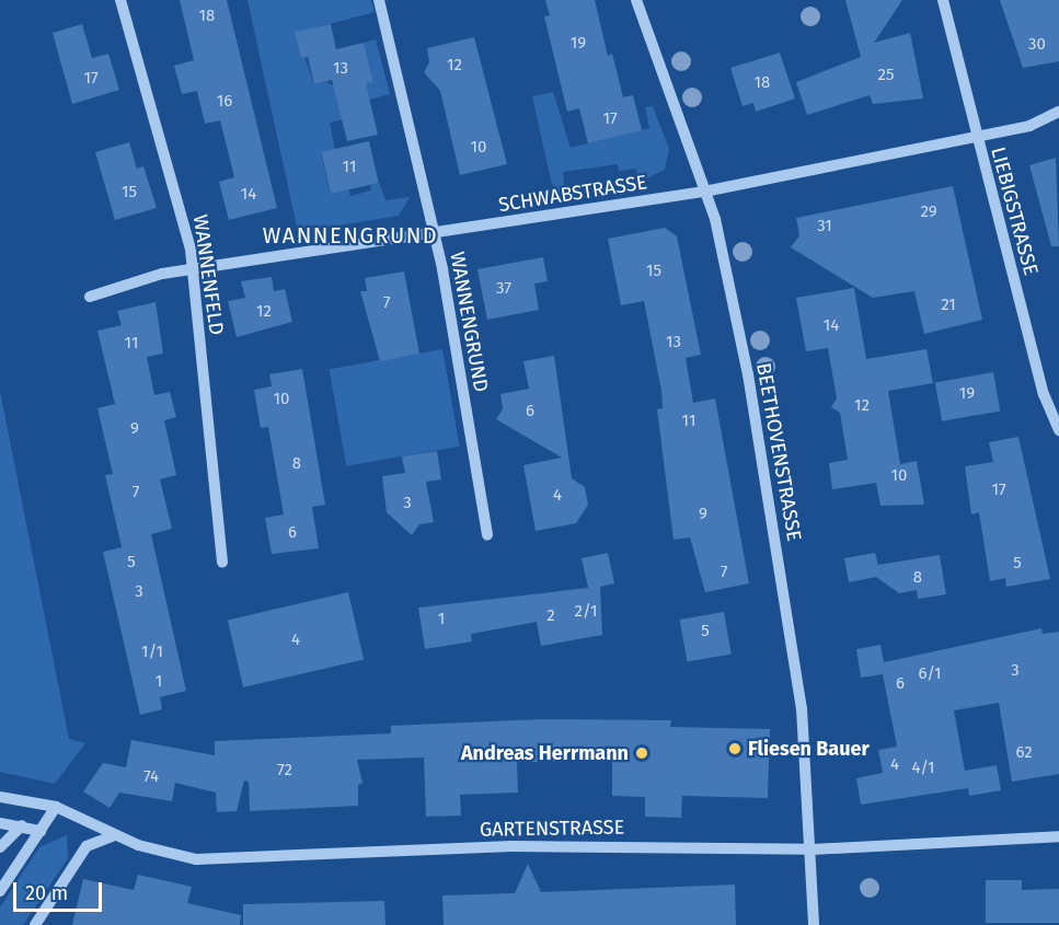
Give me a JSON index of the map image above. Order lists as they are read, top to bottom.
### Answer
{
  "streets": {
    "street": [
      "SCHWABSTRASSE",
      "LIEBIGSTRASSE",
      "WANNENFELD",
      "WANNENGRUND",
      "BEETHOVENSTRASSE",
      "GARTENSTRASSE"
    ]
  },
  "crossings": [
    ["SCHWABSTRASSE", "LIEBIGSTRASSE"],
    ["SCHWABSTRASSE", "WANNENFELD"],
    ["SCHWABSTRASSE", "WANNENGRUND"],
    ["SCHWABSTRASSE", "BEETHOVENSTRASSE"],
    ["BEETHOVENSTRASSE", "GARTENSTRASSE"]
  ],
  "districts": ["WANNENGRUND"],
  "places": ["Fliesen Bauer", "Andreas Herrmann"],
  "house_numbers": [
    "18",
    "19",
    "30",
    "12",
    "13",
    "25",
    "17",
    "18",
    "16",
    "17",
    "10",
    "11",
    "15",
    "14",
    "29",
    "31",
    "15",
    "37",
    "7",
    "21",
    "12",
    "14",
    "13",
    "11",
    "19",
    "10",
    "12",
    "6",
    "11",
    "9",
    "8",
    "10",
    "17",
    "7",
    "4",
    "3",
    "9",
    "6",
    "5",
    "5",
    "7",
    "8",
    "3",
    "2/1",
    "2",
    "1",
    "5",
    "4",
    "1/1",
    "3",
    "6/1",
    "1",
    "6",
    "62",
    "4",
    "4/1",
    "72",
    "74"
  ],
  "scale_bar": "20 m"
}
